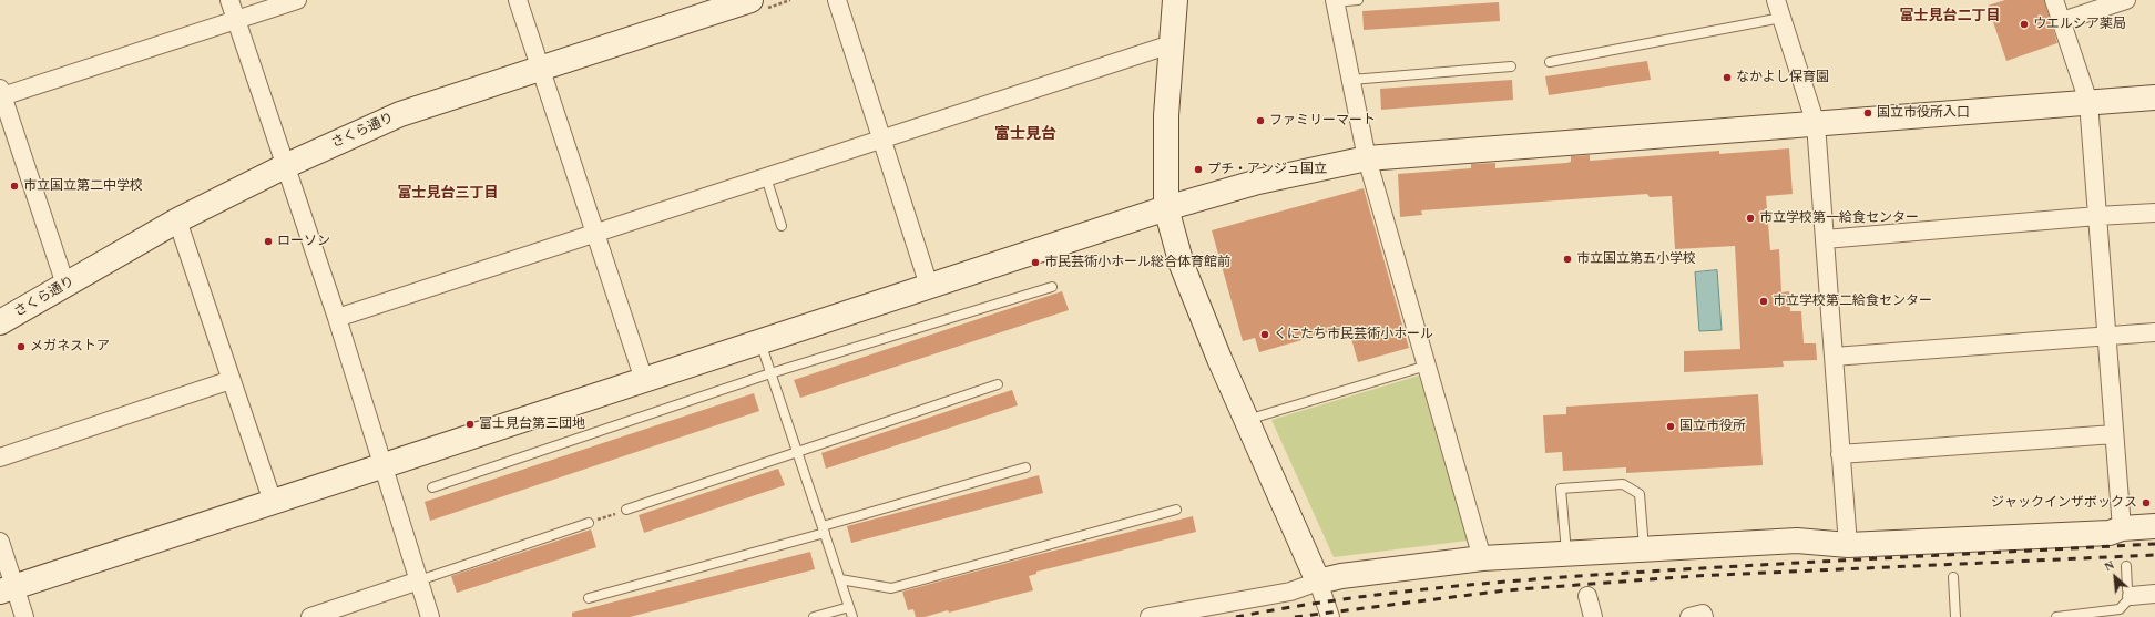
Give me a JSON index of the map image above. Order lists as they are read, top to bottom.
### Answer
{
  "streets": {
    "street": ["さくら通り"]
  },
  "districts": ["富士見台二丁目", "富士見台", "富士見台三丁目"],
  "places": [
    "ウエルシア薬局",
    "なかよし保育園",
    "国立市役所入口",
    "ファミリーマート",
    "プチ・アンジュ国立",
    "市立国立第二中学校",
    "市立学校第一給食センター",
    "ローソン",
    "市立国立第五小学校",
    "市民芸術小ホール総合体育館前",
    "市立学校第二給食センター",
    "くにたち市民芸術小ホール",
    "メガネストア",
    "富士見台第三団地",
    "国立市役所",
    "ジャックインザボックス"
  ],
  "north": "top left"
}
